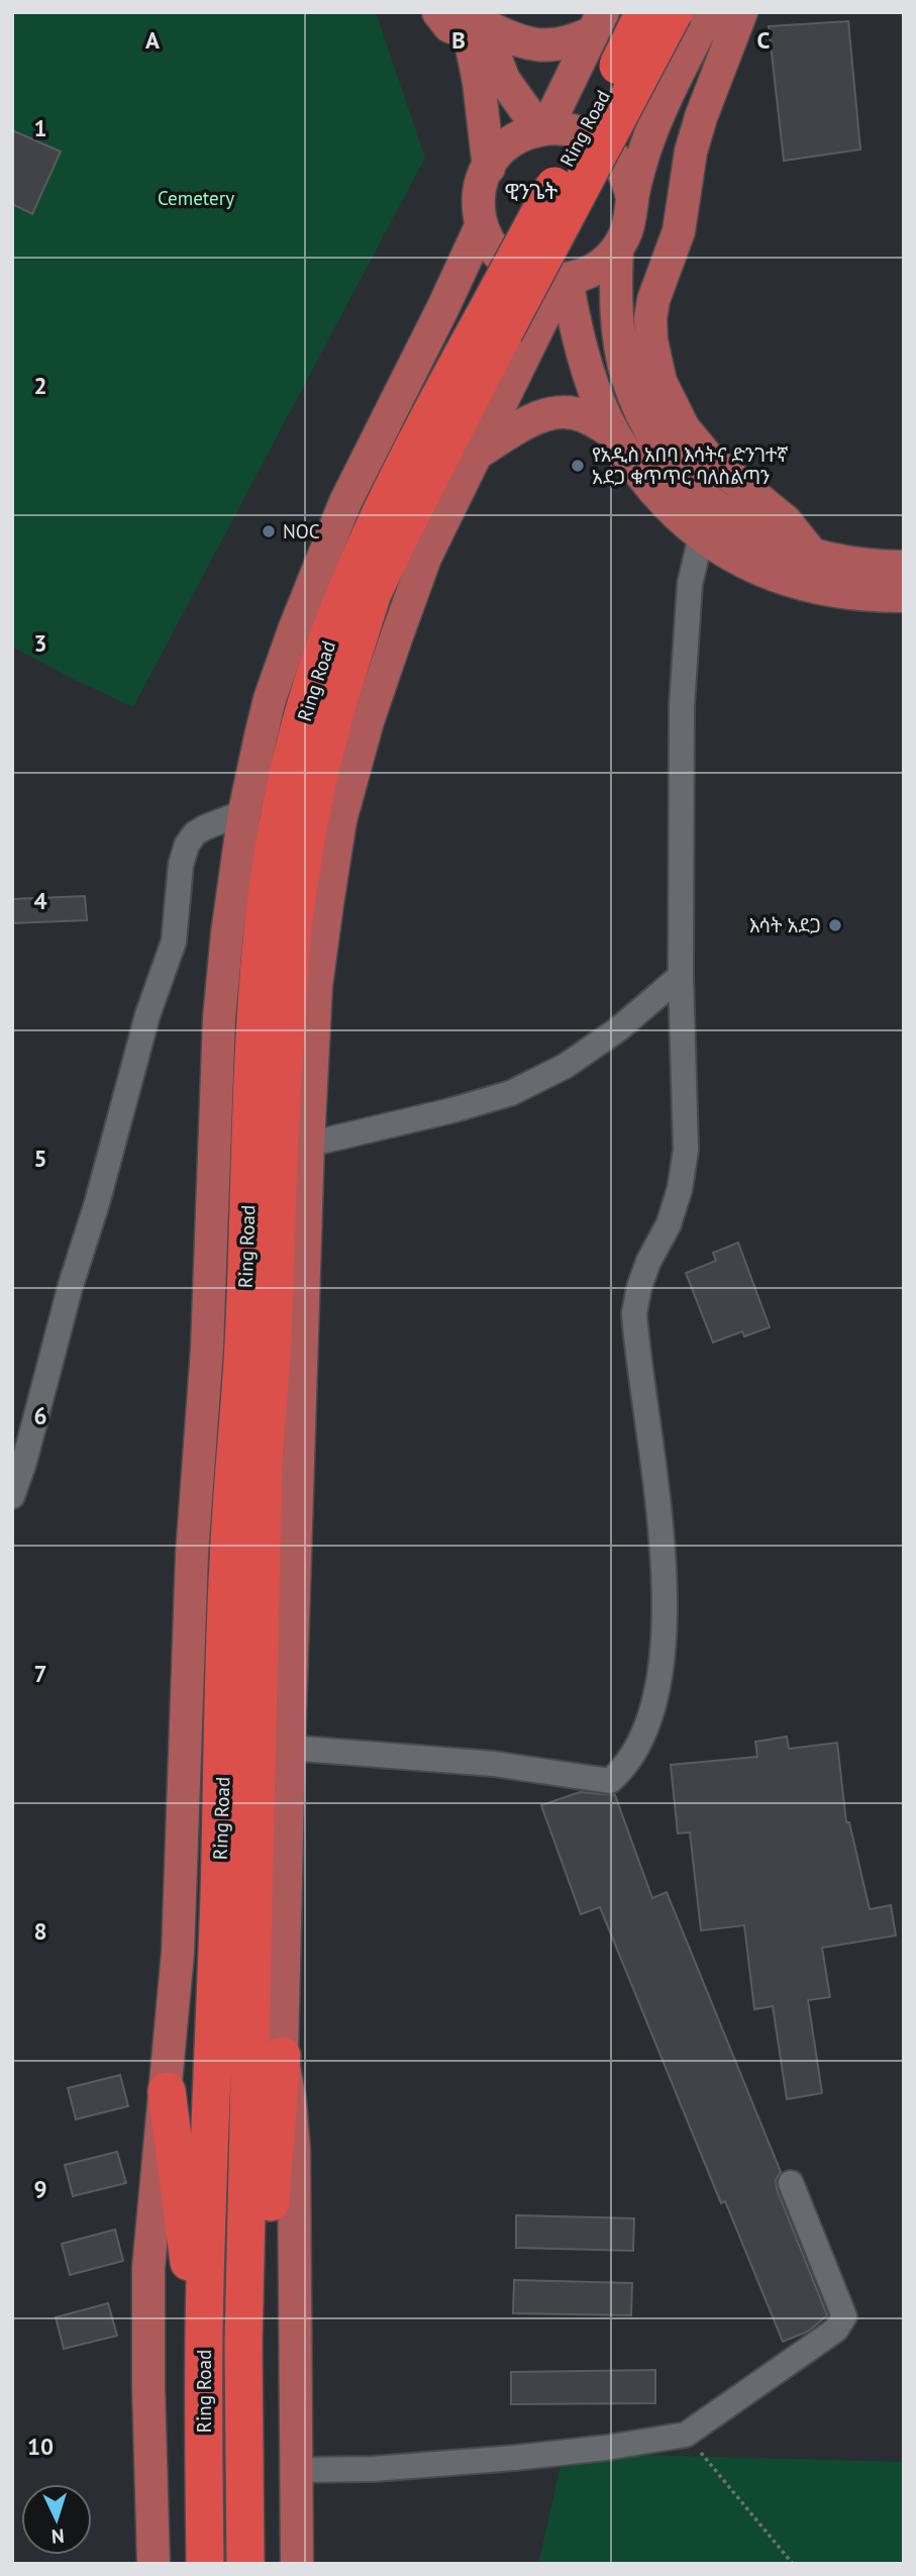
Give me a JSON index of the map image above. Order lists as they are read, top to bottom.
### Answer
{
  "streets": {
    "highway": ["Ring Road"]
  },
  "districts": ["ዊንጌት"],
  "parks": ["Cemetery"],
  "places": ["የአዲስ አበባ እሳትና ድንገተኛ አደጋ ቁጥጥር ባለስልጣን", "NOC", "እሳት አደጋ"],
  "north": "bottom",
  "grid": {
    "columns": ["A", "B", "C"],
    "rows": [
      "1",
      "2",
      "3",
      "4",
      "5",
      "6",
      "7",
      "8",
      "9",
      "10"
    ]
  }
}
